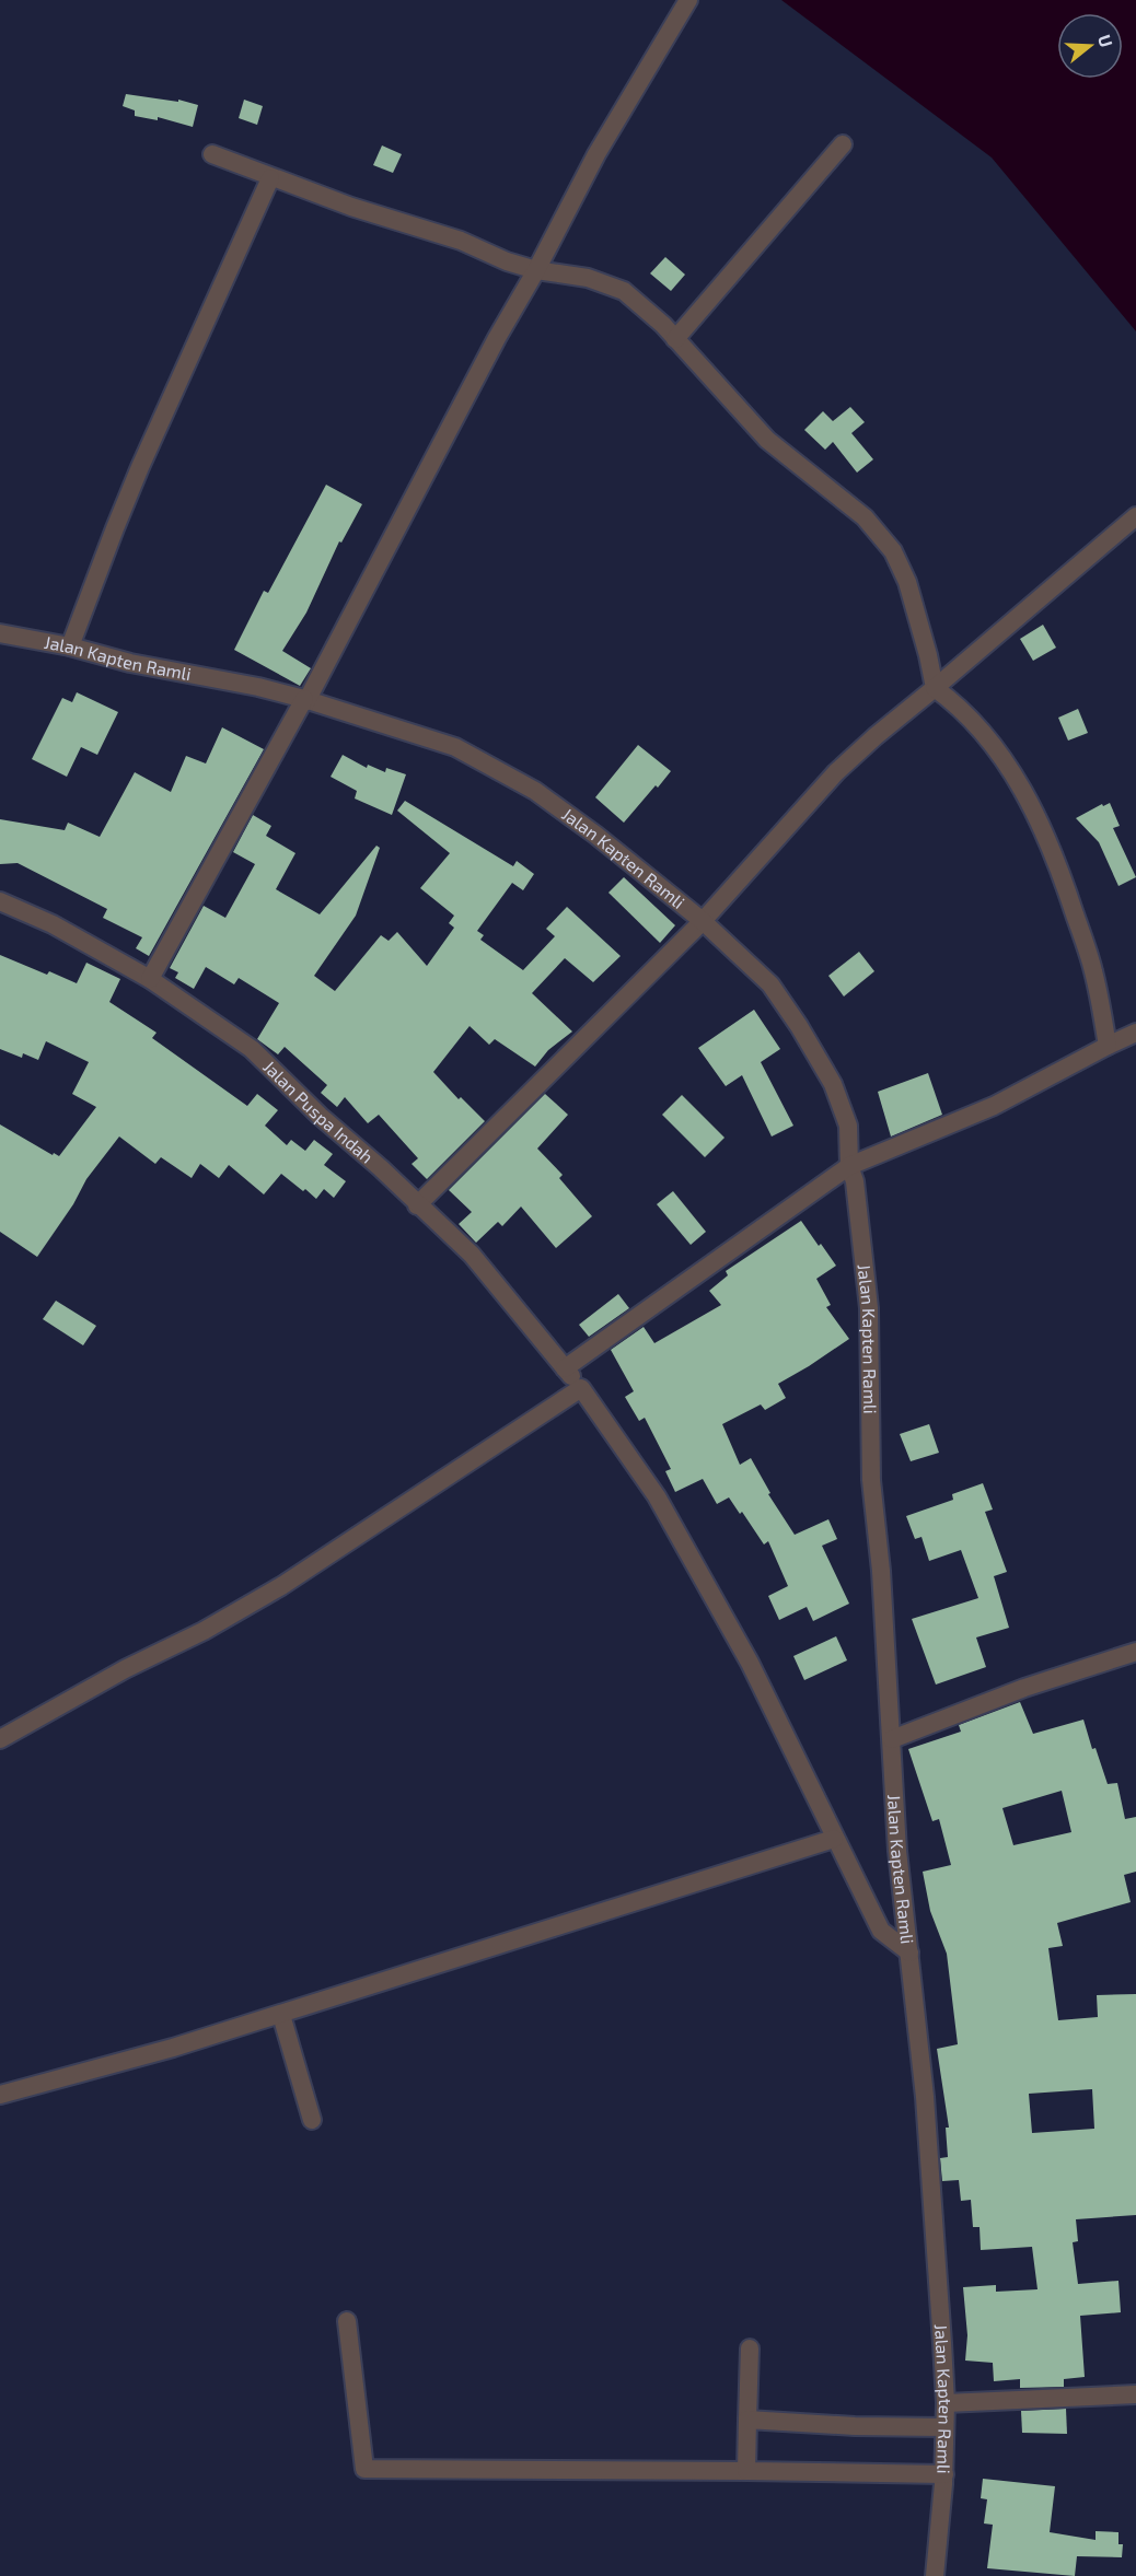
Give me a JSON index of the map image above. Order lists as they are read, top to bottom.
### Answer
{
  "streets": {
    "street": ["Jalan Kapten Ramli", "Jalan Puspa Indah"]
  },
  "crossings": [
    ["Jalan Kapten Ramli", "Jalan Puspa Indah"]
  ],
  "north": "right"
}
